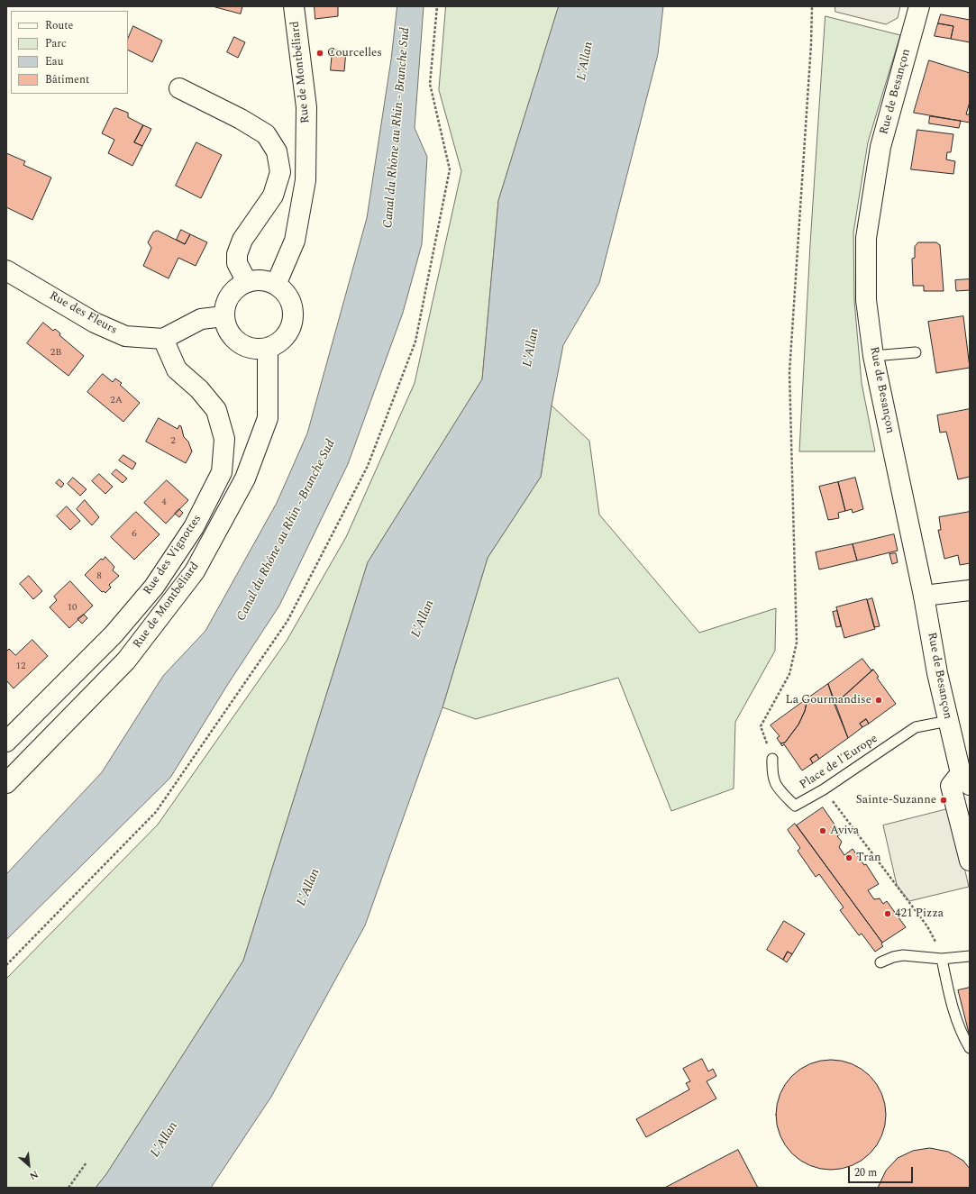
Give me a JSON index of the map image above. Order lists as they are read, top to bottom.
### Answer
{
  "streets": {
    "main road": [
      "Rue de Montbéliard",
      "Rue de Besançon",
      "Rue des Fleurs",
      "Rue des Vignottes"
    ],
    "lane": ["Place de l'Europe"]
  },
  "crossings": [
    ["Rue de Besançon", "Place de l'Europe"],
    ["Rue des Fleurs", "Rue des Vignottes"]
  ],
  "water": ["L'Allan", "Canal du Rhône au Rhin - Branche Sud"],
  "places": [
    "Courcelles",
    "La Gourmandise",
    "Sainte-Suzanne",
    "Aviva",
    "Tran",
    "421 Pizza"
  ],
  "house_numbers": [
    "2B",
    "2A",
    "2",
    "4",
    "6",
    "8",
    "10",
    "12"
  ],
  "legend": [
    "Route",
    "Parc",
    "Eau",
    "Bâtiment"
  ],
  "scale_bar": "20 m",
  "north": "bottom right"
}
